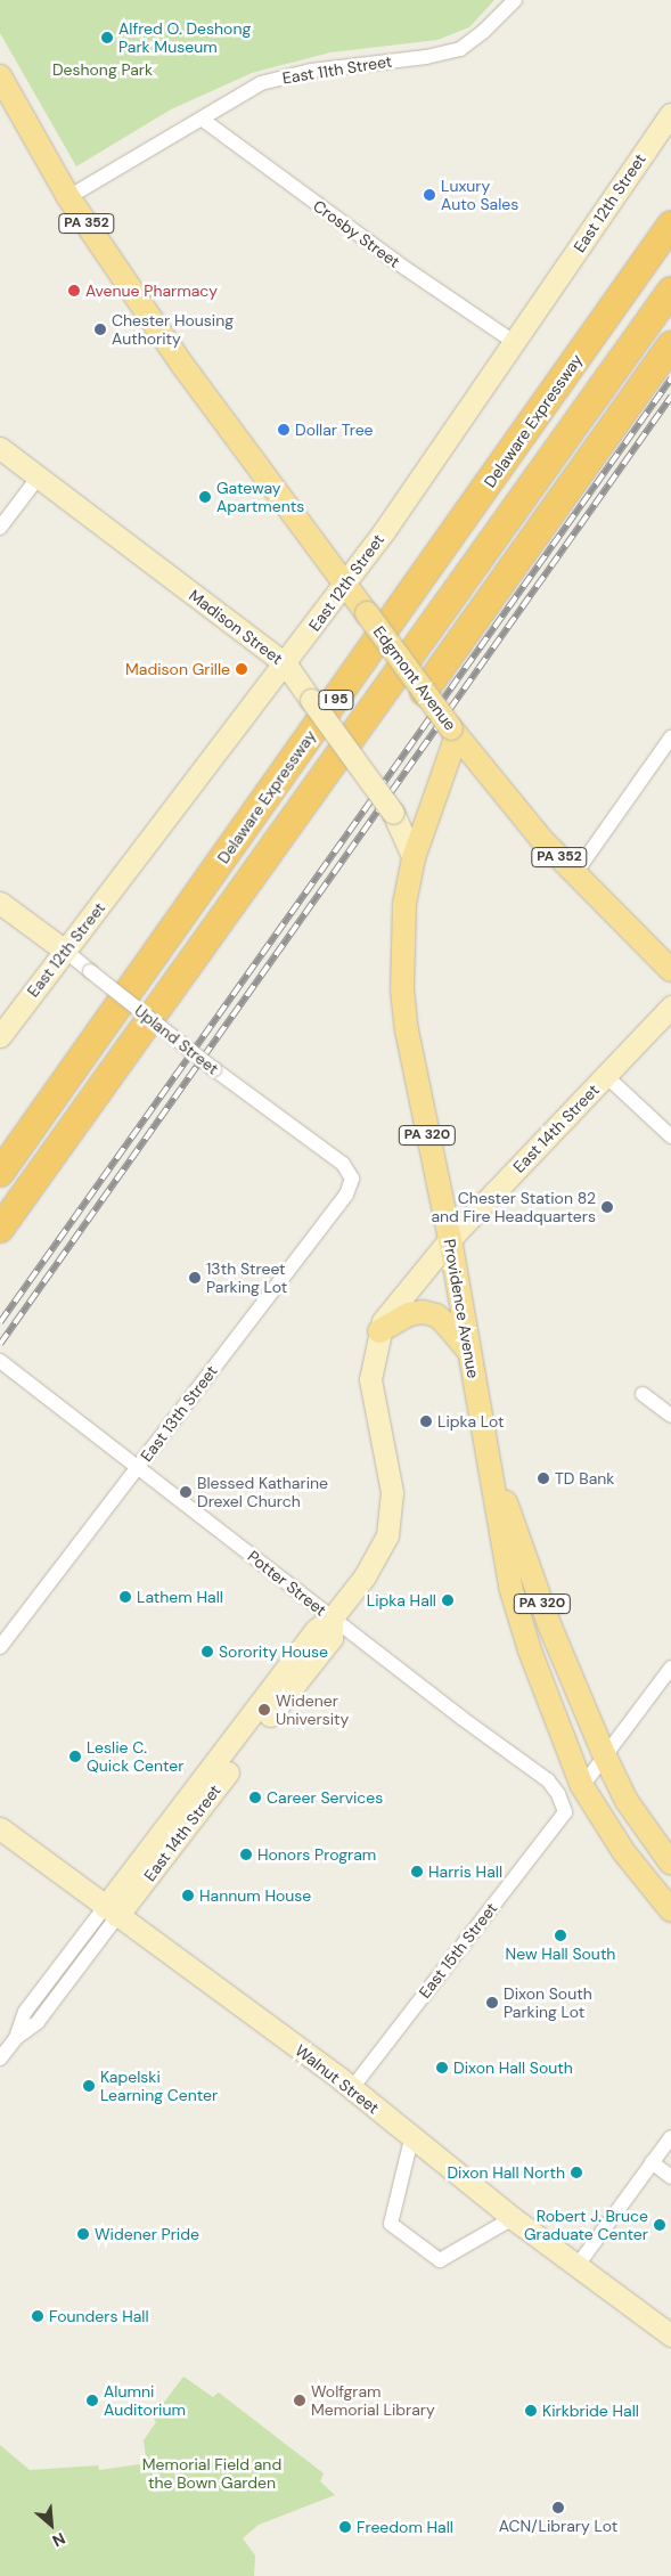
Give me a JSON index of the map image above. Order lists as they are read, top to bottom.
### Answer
{
  "streets": {
    "highway": ["Delaware Expressway", "I 95"],
    "main road": [
      "PA 352",
      "Edgmont Avenue",
      "PA 320",
      "Providence Avenue"
    ],
    "street": [
      "East 11th Street",
      "East 12th Street",
      "Crosby Street",
      "Madison Street",
      "Upland Street",
      "East 14th Street",
      "East 13th Street",
      "Potter Street",
      "East 15th Street",
      "Walnut Street"
    ]
  },
  "crossings": [
    ["East 11th Street", "PA 352"],
    ["East 11th Street", "Crosby Street"],
    ["East 11th Street", "Edgmont Avenue"],
    ["East 12th Street", "Crosby Street"],
    ["East 12th Street", "Madison Street"],
    ["East 12th Street", "Edgmont Avenue"],
    ["East 12th Street", "Upland Street"],
    ["PA 352", "Edgmont Avenue"],
    ["Madison Street", "Providence Avenue"],
    ["Edgmont Avenue", "Providence Avenue"],
    ["Upland Street", "East 13th Street"],
    ["East 14th Street", "Providence Avenue"],
    ["East 14th Street", "Potter Street"],
    ["East 14th Street", "Walnut Street"],
    ["East 13th Street", "Potter Street"],
    ["Potter Street", "East 15th Street"],
    ["East 15th Street", "Walnut Street"]
  ],
  "parks": ["Deshong Park", "Memorial Field and the Bown Garden"],
  "places": [
    "Alfred O. Deshong Park Museum",
    "Luxury Auto Sales",
    "Avenue Pharmacy",
    "Chester Housing Authority",
    "Dollar Tree",
    "Gateway Apartments",
    "Madison Grille",
    "Chester Station 82 and Fire Headquarters",
    "13th Street Parking Lot",
    "Lipka Lot",
    "TD Bank",
    "Blessed Katharine Drexel Church",
    "Lathem Hall",
    "Lipka Hall",
    "Sorority House",
    "Widener University",
    "Leslie C. Quick Center",
    "Career Services",
    "Honors Program",
    "Harris Hall",
    "Hannum House",
    "New Hall South",
    "Dixon South Parking Lot",
    "Dixon Hall South",
    "Kapelski Learning Center",
    "Dixon Hall North",
    "Robert J. Bruce Graduate Center",
    "Widener Pride",
    "Founders Hall",
    "Alumni Auditorium",
    "Wolfgram Memorial Library",
    "Kirkbride Hall",
    "ACN/Library Lot",
    "Freedom Hall"
  ],
  "north": "bottom right"
}
